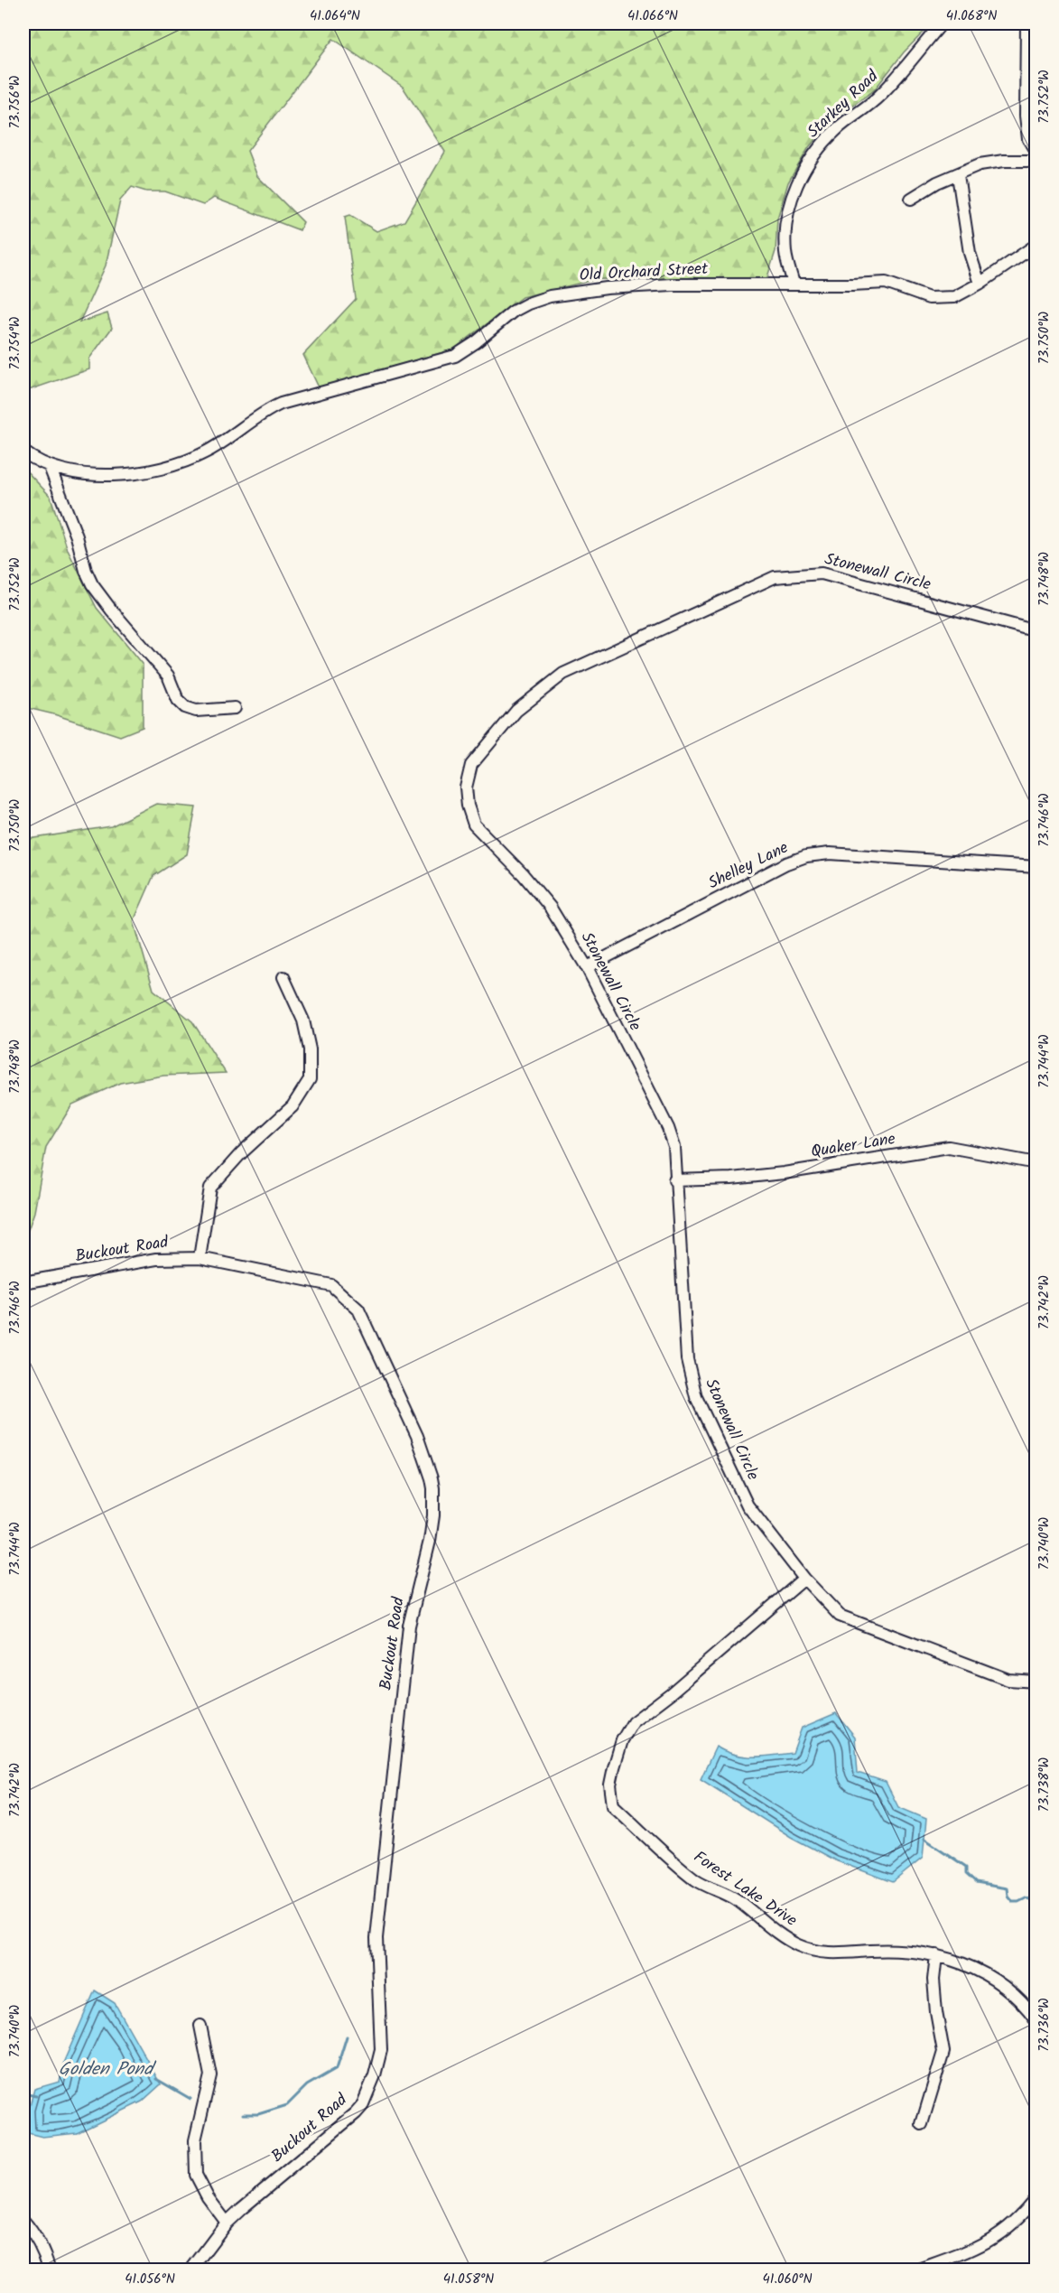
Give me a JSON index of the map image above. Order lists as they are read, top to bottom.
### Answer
{
  "streets": {
    "street": [
      "Starkey Road",
      "Old Orchard Street",
      "Stonewall Circle",
      "Shelley Lane",
      "Quaker Lane",
      "Buckout Road",
      "Forest Lake Drive"
    ]
  },
  "crossings": [
    ["Starkey Road", "Old Orchard Street"],
    ["Stonewall Circle", "Shelley Lane"],
    ["Stonewall Circle", "Quaker Lane"],
    ["Stonewall Circle", "Forest Lake Drive"]
  ],
  "water": ["Golden Pond"],
  "coordinates": [
    "41.064°N",
    "41.066°N",
    "41.068°N",
    "73.752°W",
    "73.756°W",
    "73.750°W",
    "73.754°W",
    "73.748°W",
    "73.746°W",
    "73.744°W",
    "73.742°W",
    "73.740°W",
    "73.738°W",
    "73.736°W",
    "41.056°N",
    "41.058°N",
    "41.060°N"
  ]
}
